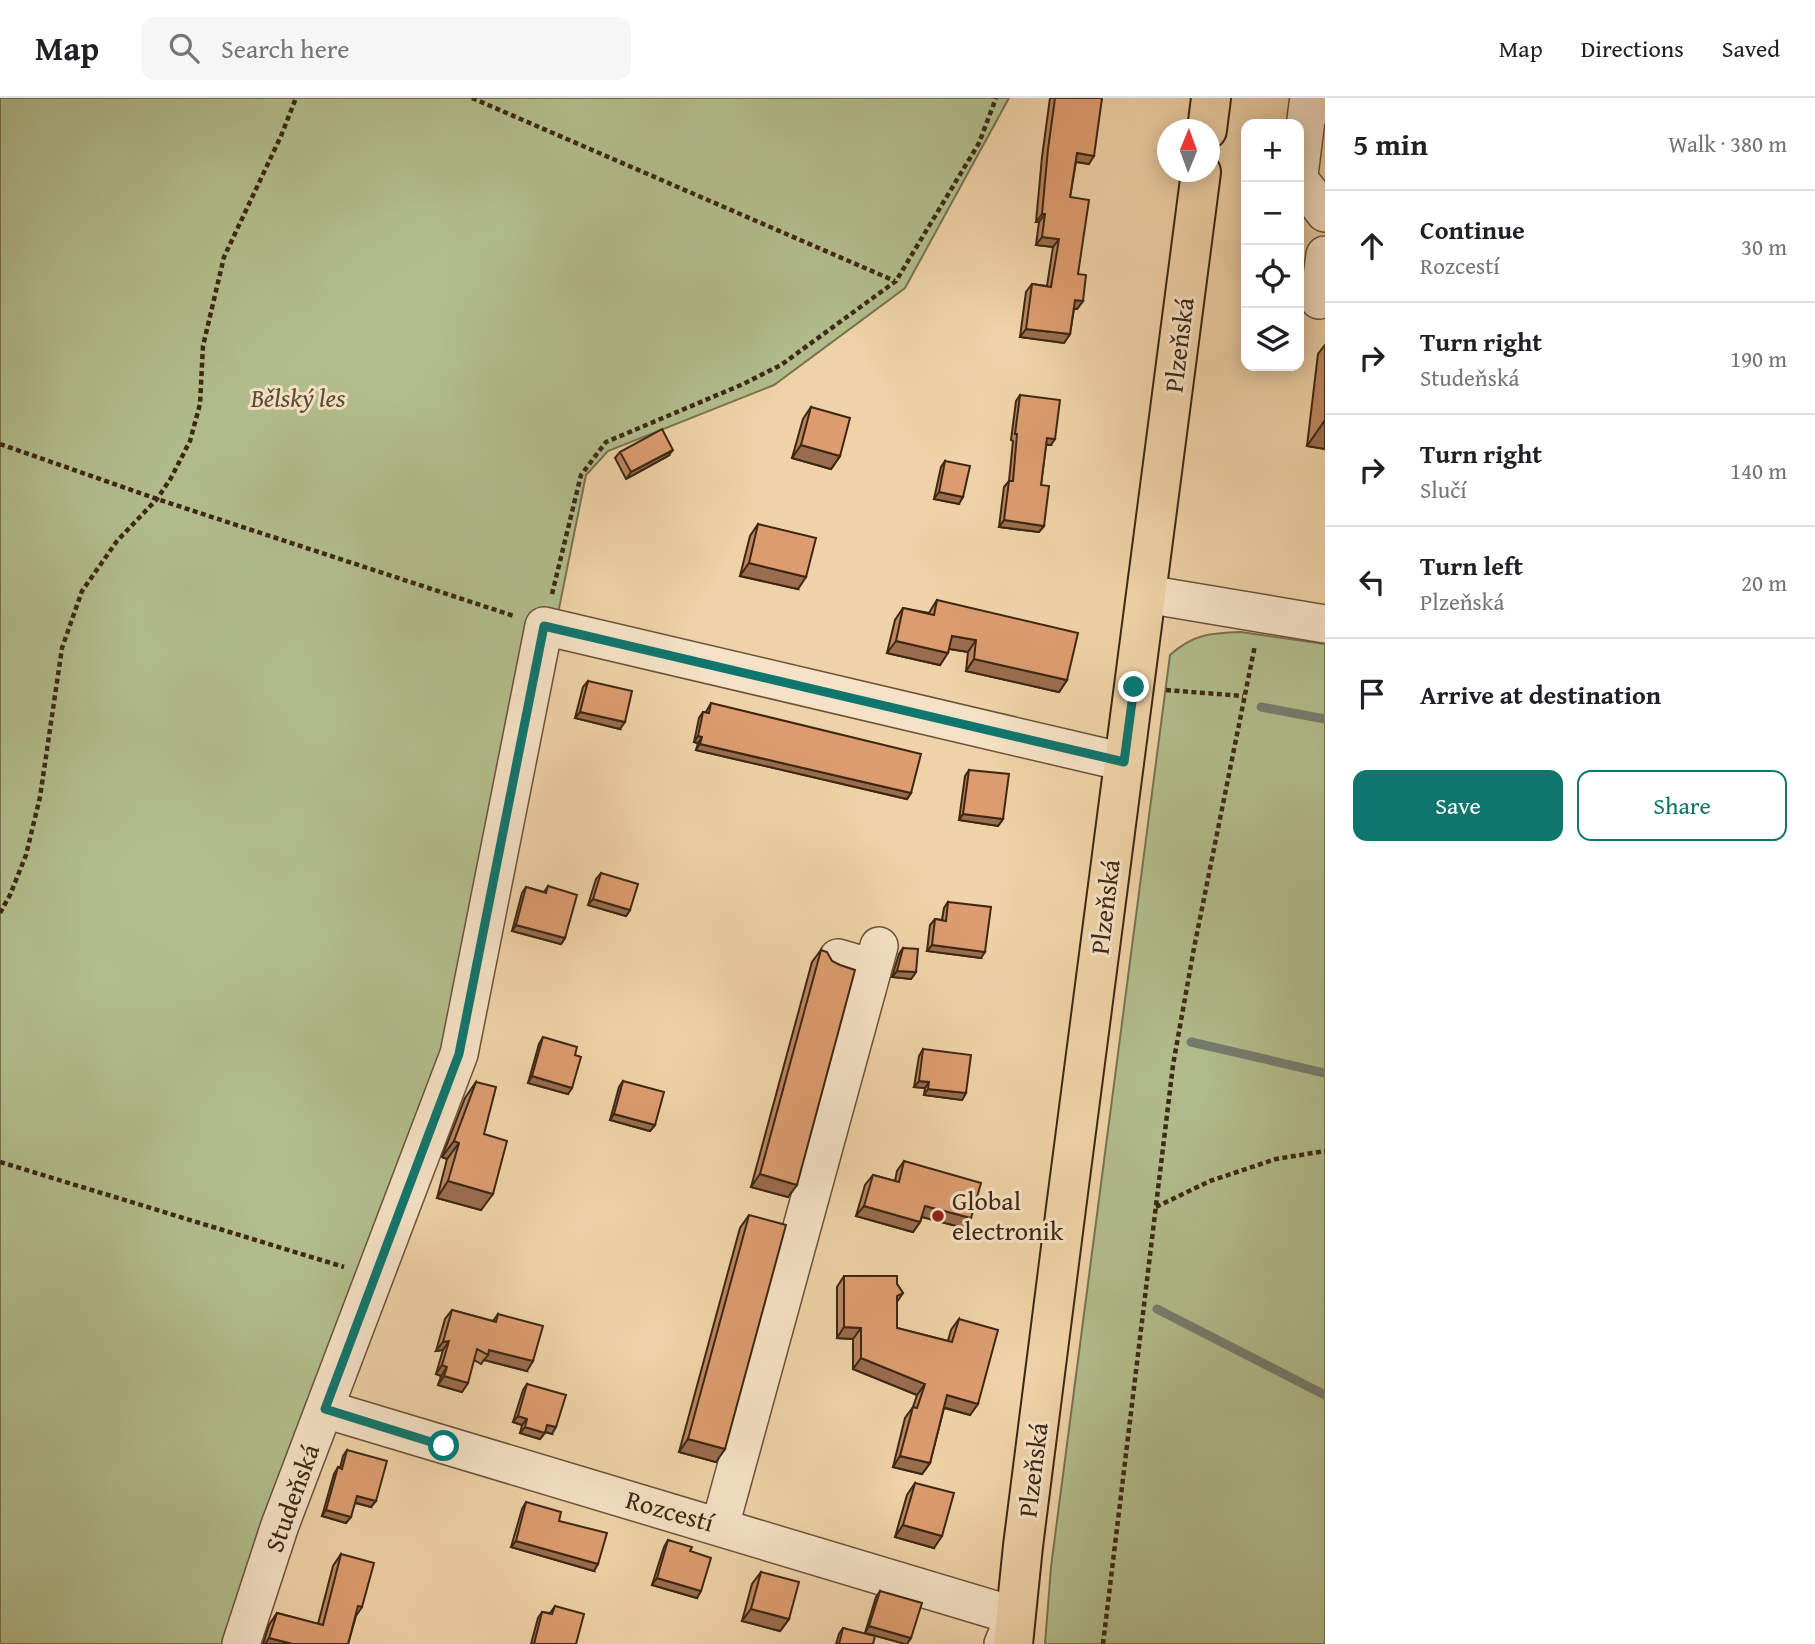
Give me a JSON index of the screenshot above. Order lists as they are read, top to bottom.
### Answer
{
  "streets": {
    "main road": ["Plzeňská"],
    "street": ["Studeňská", "Rozcestí"]
  },
  "crossings": [
    ["Plzeňská", "Rozcestí"],
    ["Studeňská", "Rozcestí"]
  ],
  "parks": ["Bělský les"],
  "places": ["Global electronik"],
  "north": "top",
  "page": {
    "header": "Map",
    "search": "Search here",
    "nav": ["Map", "Directions", "Saved"],
    "heading": ["5 min", "Walk · 380 m"],
    "map_buttons": ["+", "−"],
    "list": [
      ["Continue", "Rozcestí", "30 m"],
      ["Turn right", "Studeňská", "190 m"],
      ["Turn right", "Slučí", "140 m"],
      ["Turn left", "Plzeňská", "20 m"],
      "Arrive at destination"
    ],
    "buttons": ["Save", "Share"]
  }
}
